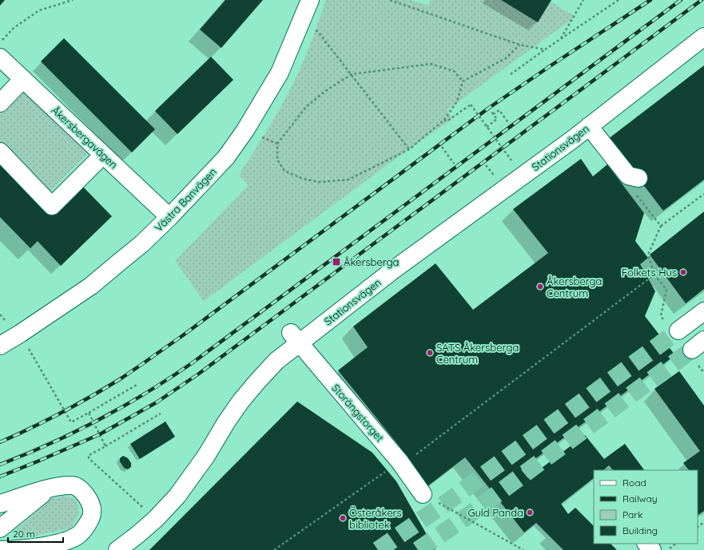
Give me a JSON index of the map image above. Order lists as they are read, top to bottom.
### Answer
{
  "streets": {
    "street": [
      "Åkersbergavägen",
      "Stationsvägen",
      "Västra Banvägen",
      "Storängstorget"
    ]
  },
  "crossings": [
    ["Åkersbergavägen", "Västra Banvägen"],
    ["Stationsvägen", "Storängstorget"]
  ],
  "places": {
    "transit": ["Åkersberga"],
    "other": [
      "Folkets Hus",
      "Åkersberga Centrum",
      "SATS Åkersberga Centrum",
      "Guld Panda",
      "Österåkers bibliotek"
    ]
  },
  "legend": [
    "Road",
    "Railway",
    "Park",
    "Building"
  ],
  "scale_bar": "20 m"
}
